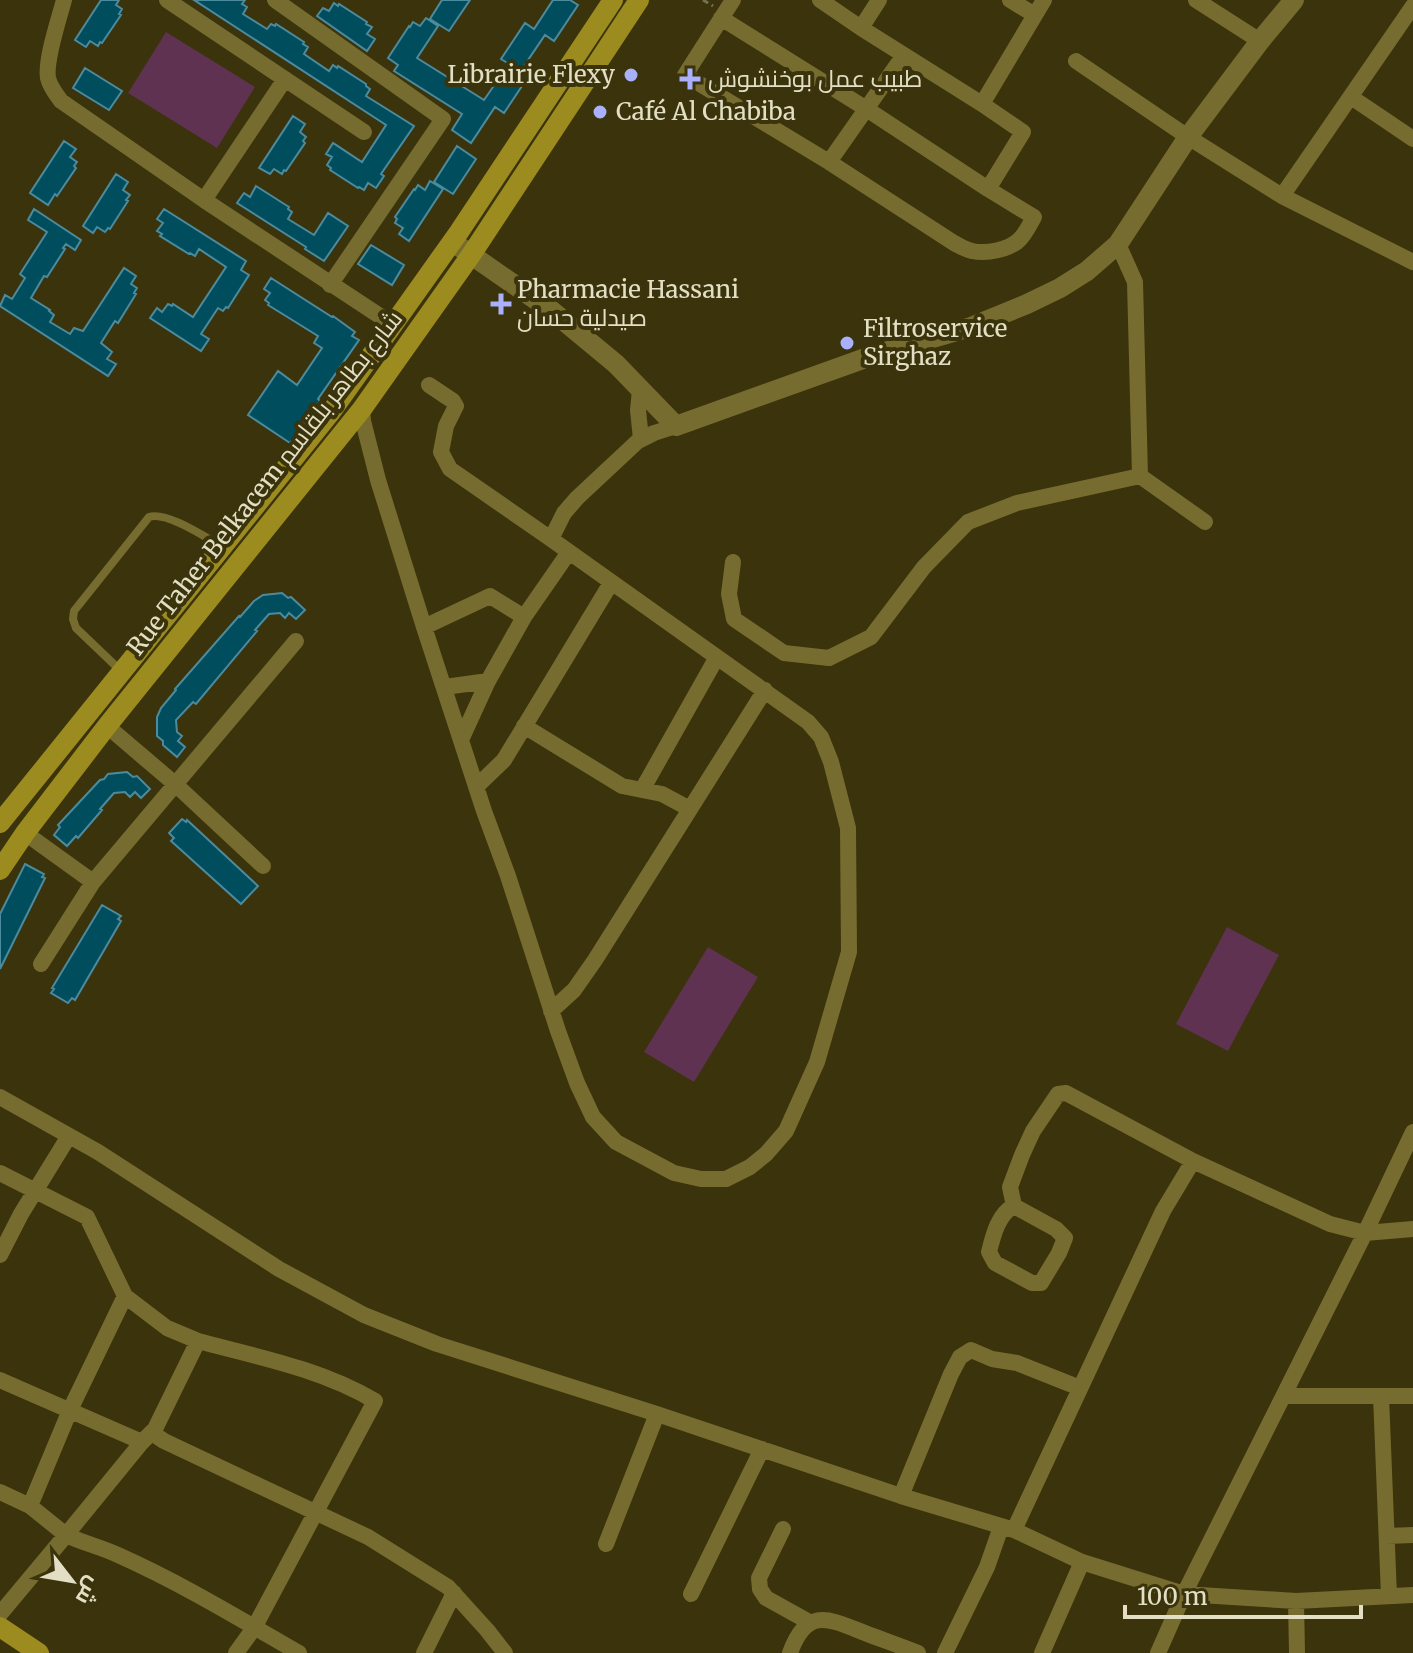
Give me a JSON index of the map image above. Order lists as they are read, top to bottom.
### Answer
{
  "streets": {
    "main road": ["Rue Taher Belkacem شارع بطاهر بلقاسم"]
  },
  "places": {
    "other": ["Librairie Flexy", "Café Al Chabiba", "Filtroservice Sirghaz"],
    "health": ["طبيب عمل بوخنشوش", "Pharmacie Hassani صيدلية حسان"]
  },
  "scale_bar": "100 m",
  "north": "bottom right"
}
